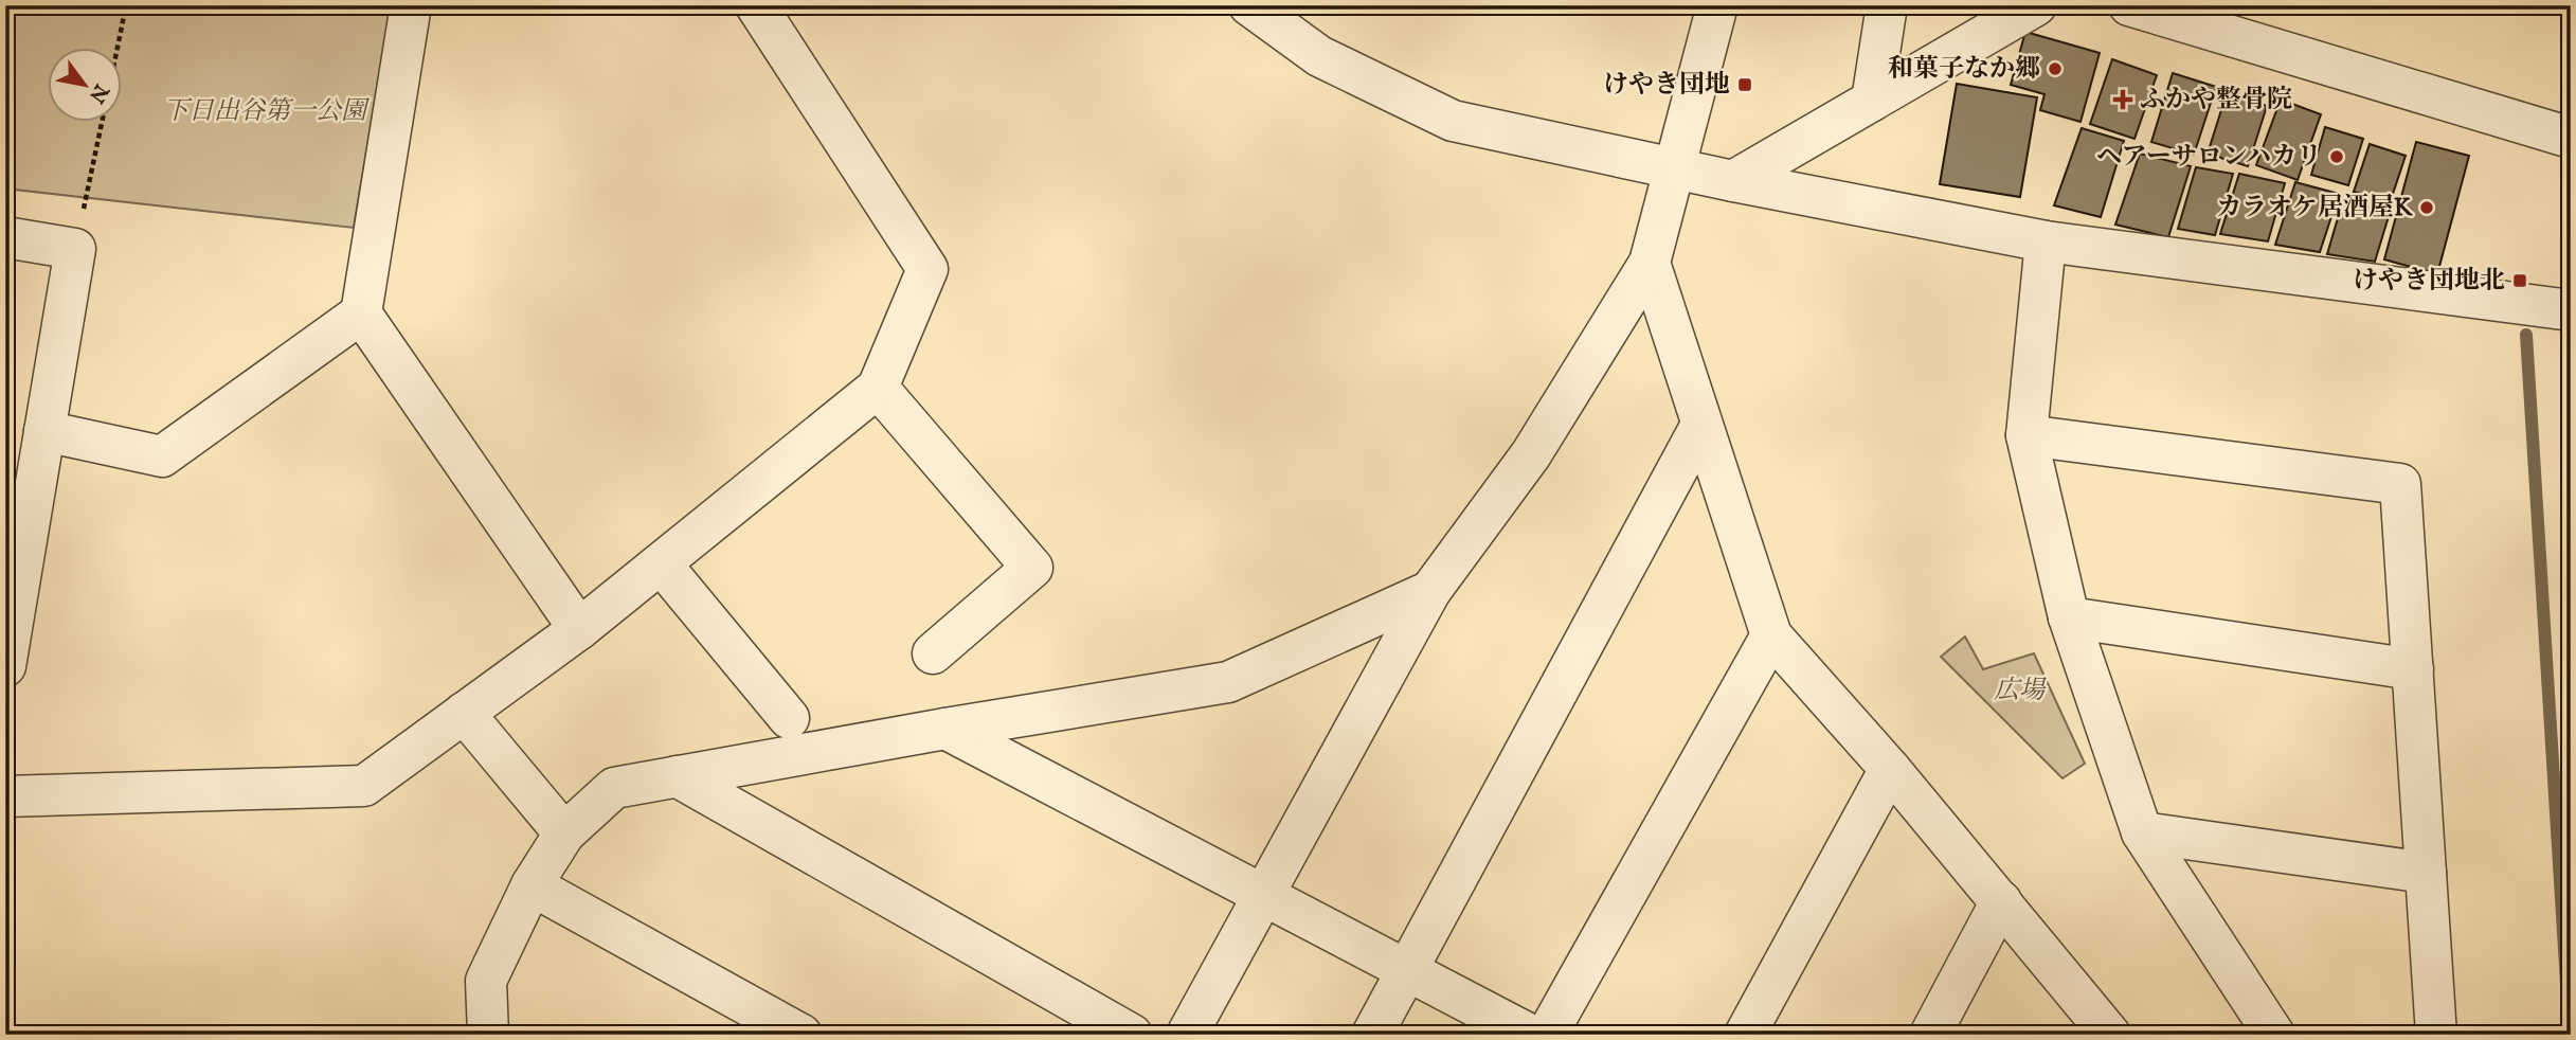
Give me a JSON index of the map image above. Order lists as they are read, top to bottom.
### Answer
{
  "parks": ["下日出谷第一公園", "広場"],
  "places": {
    "other": ["和菓子なか郷", "ヘアーサロンハカリ", "カラオケ居酒屋K"],
    "transit": ["けやき団地", "けやき団地北"],
    "health": ["ふかや整骨院"]
  },
  "north": "bottom right"
}
